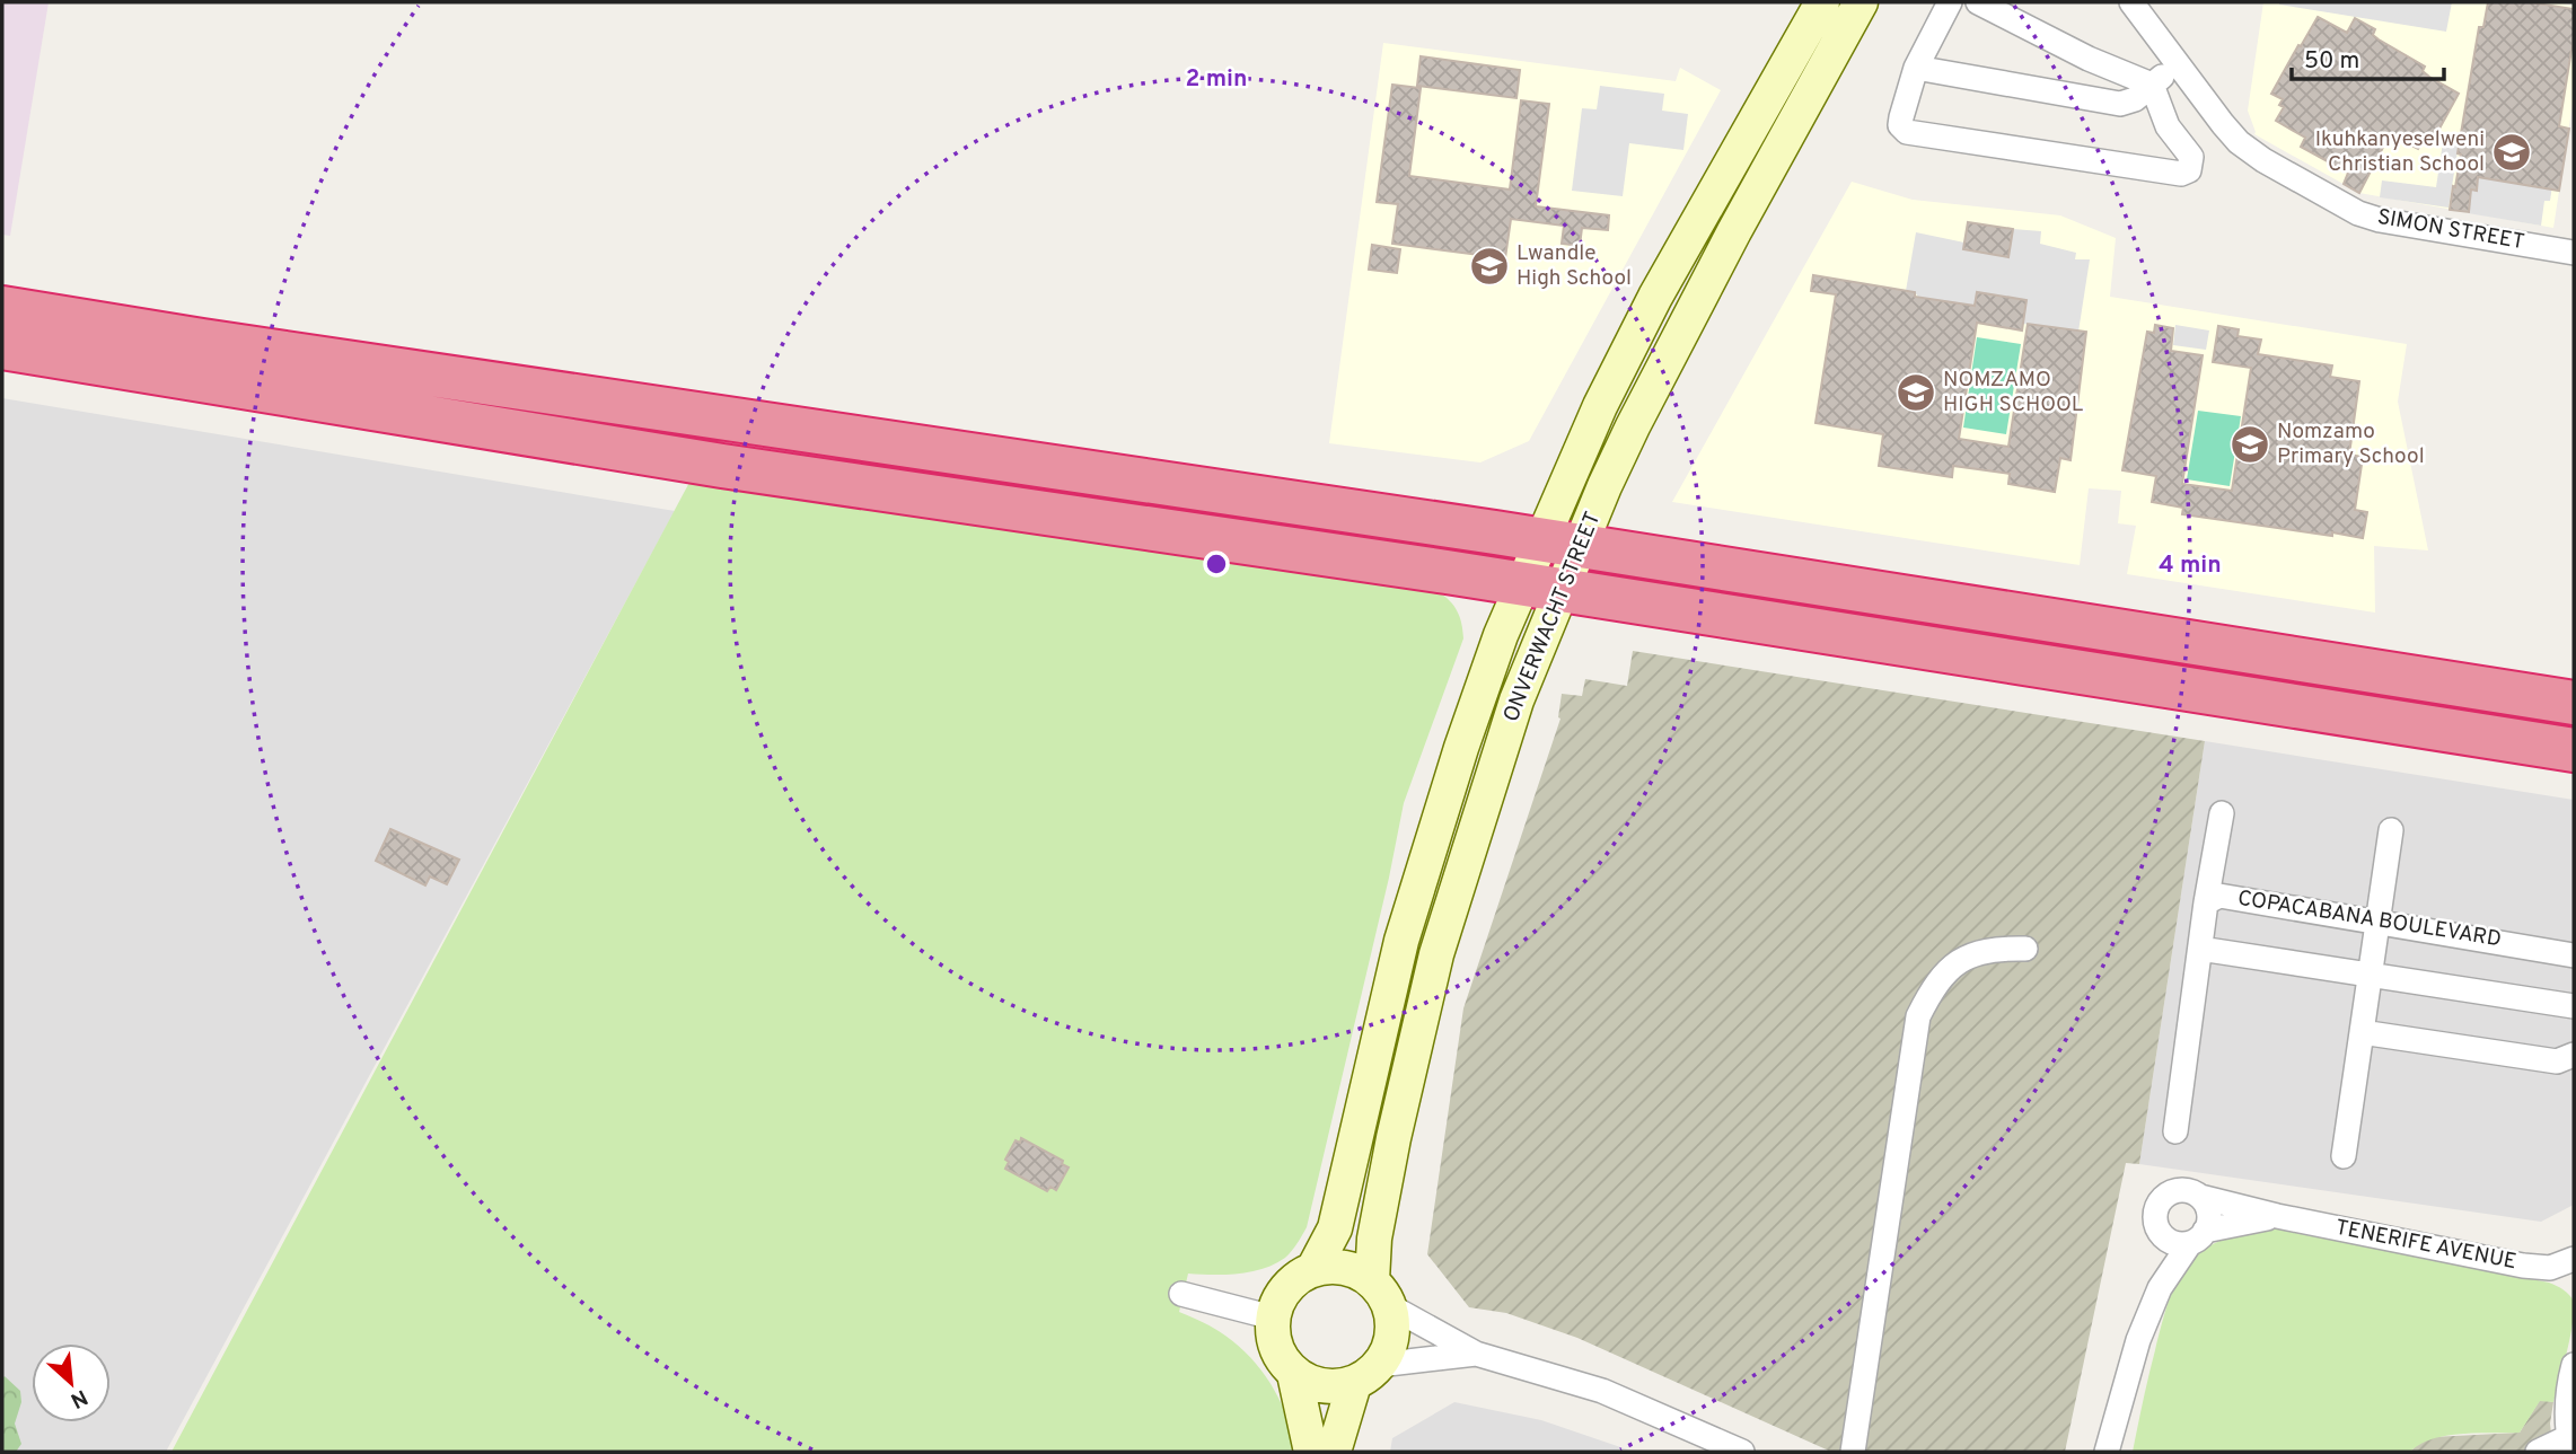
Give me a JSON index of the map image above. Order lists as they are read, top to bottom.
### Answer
{
  "streets": {
    "street": [
      "SIMON STREET",
      "ONVERWACHT STREET",
      "COPACABANA BOULEVARD",
      "TENERIFE AVENUE"
    ]
  },
  "places": {
    "school or university": [
      "Ikuhkanyeselweni Christian School",
      "Lwandle High School",
      "NOMZAMO HIGH SCHOOL",
      "Nomzamo Primary School"
    ]
  },
  "scale_bar": "50 m",
  "north": "bottom right",
  "rings": ["2 min", "4 min"]
}
